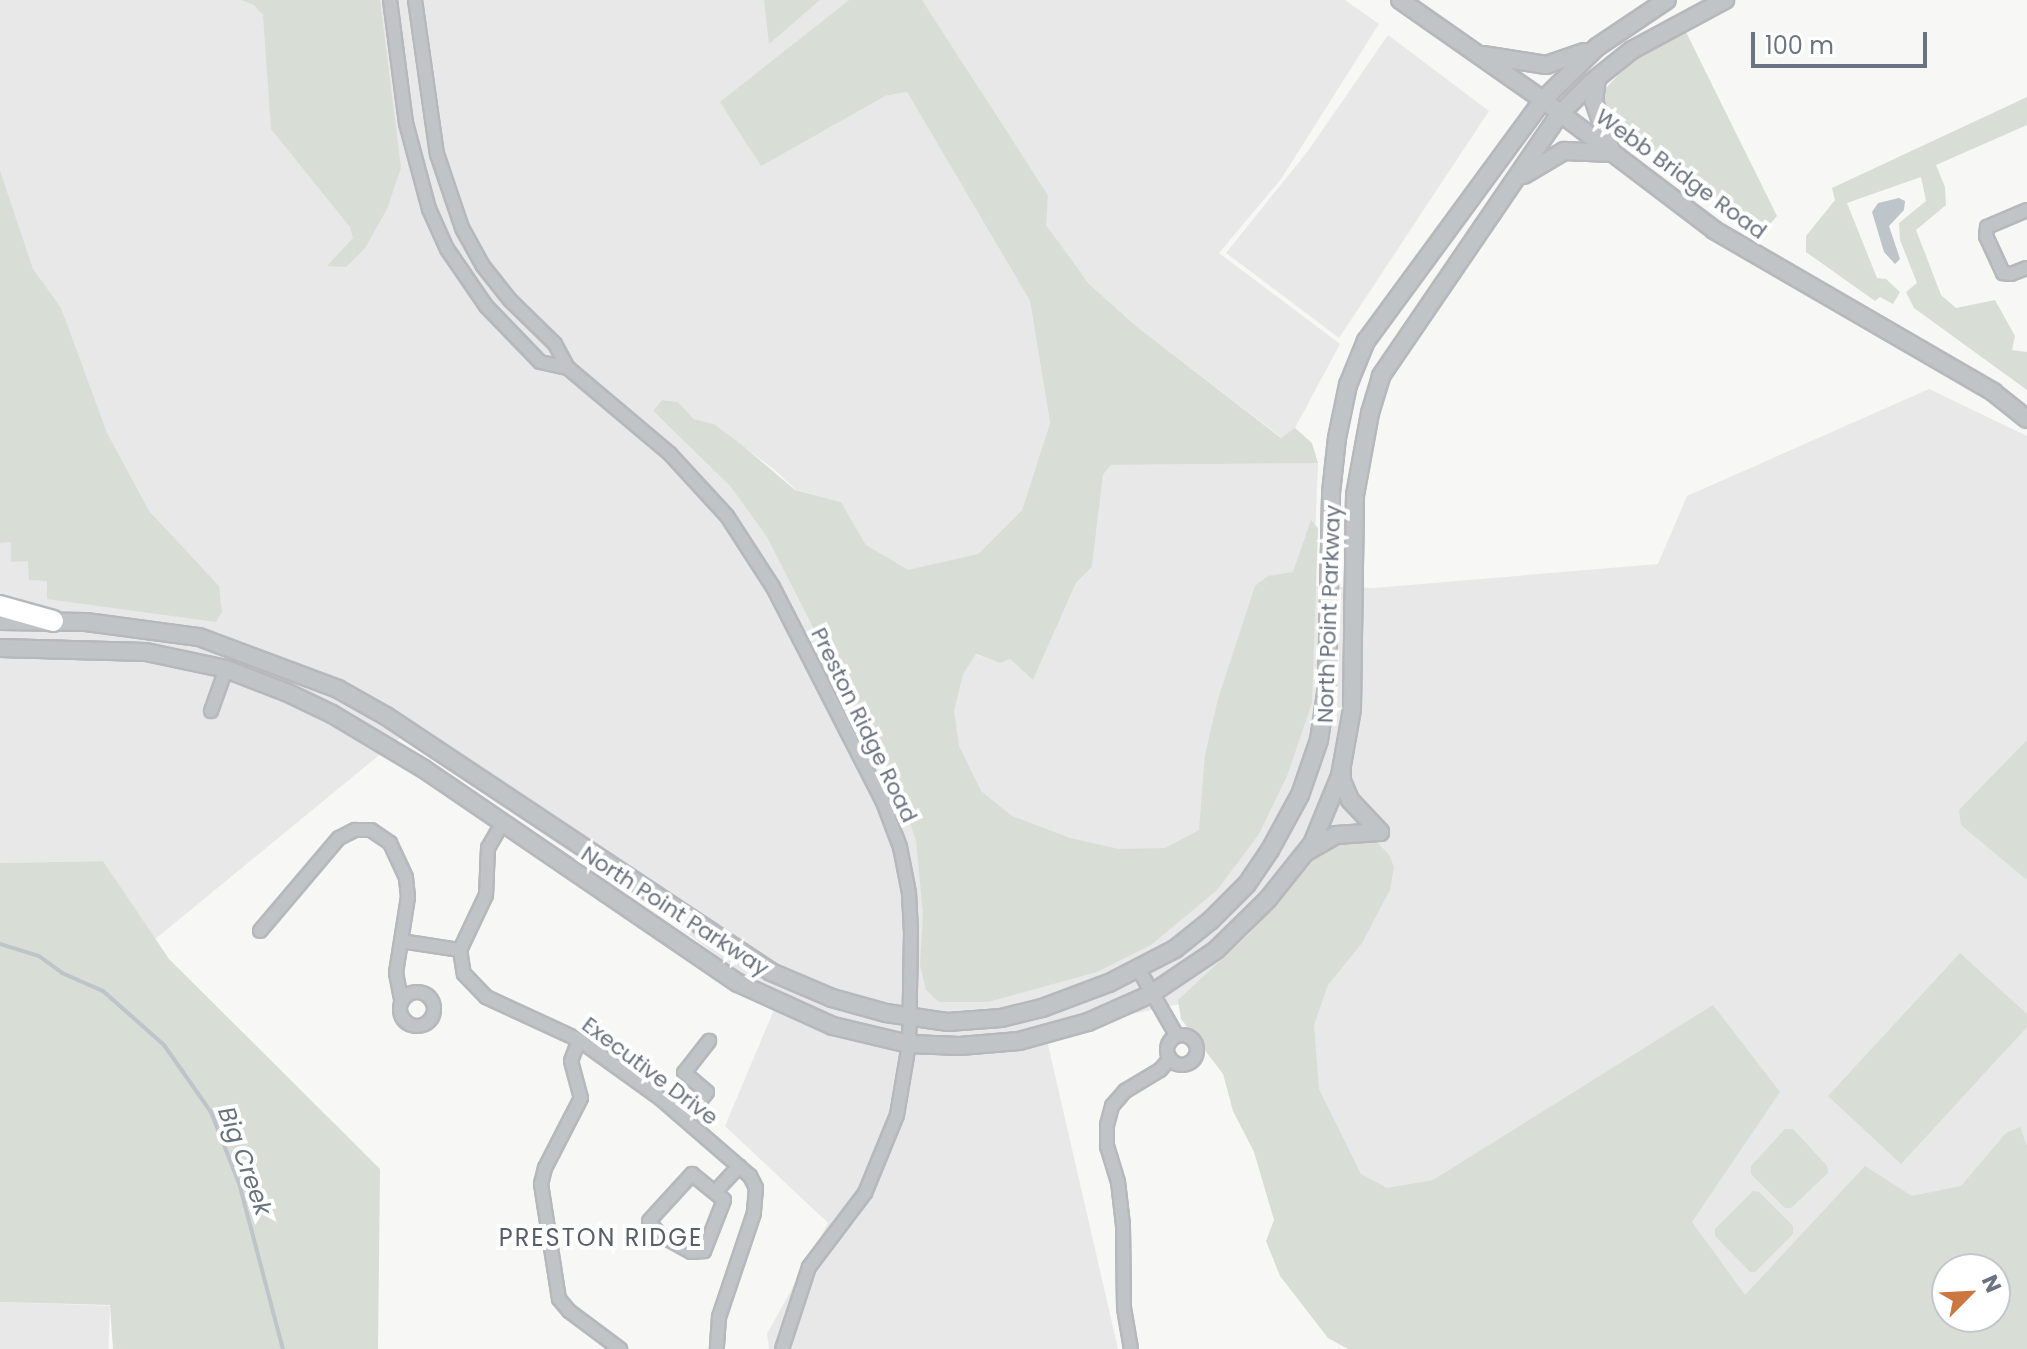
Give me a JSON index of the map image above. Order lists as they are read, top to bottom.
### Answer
{
  "streets": {
    "street": [
      "Webb Bridge Road",
      "North Point Parkway",
      "Preston Ridge Road",
      "Executive Drive"
    ]
  },
  "crossings": [
    ["Webb Bridge Road", "North Point Parkway"],
    ["North Point Parkway", "Preston Ridge Road"]
  ],
  "districts": ["PRESTON RIDGE"],
  "water": ["Big Creek"],
  "scale_bar": "100 m",
  "north": "top right"
}
